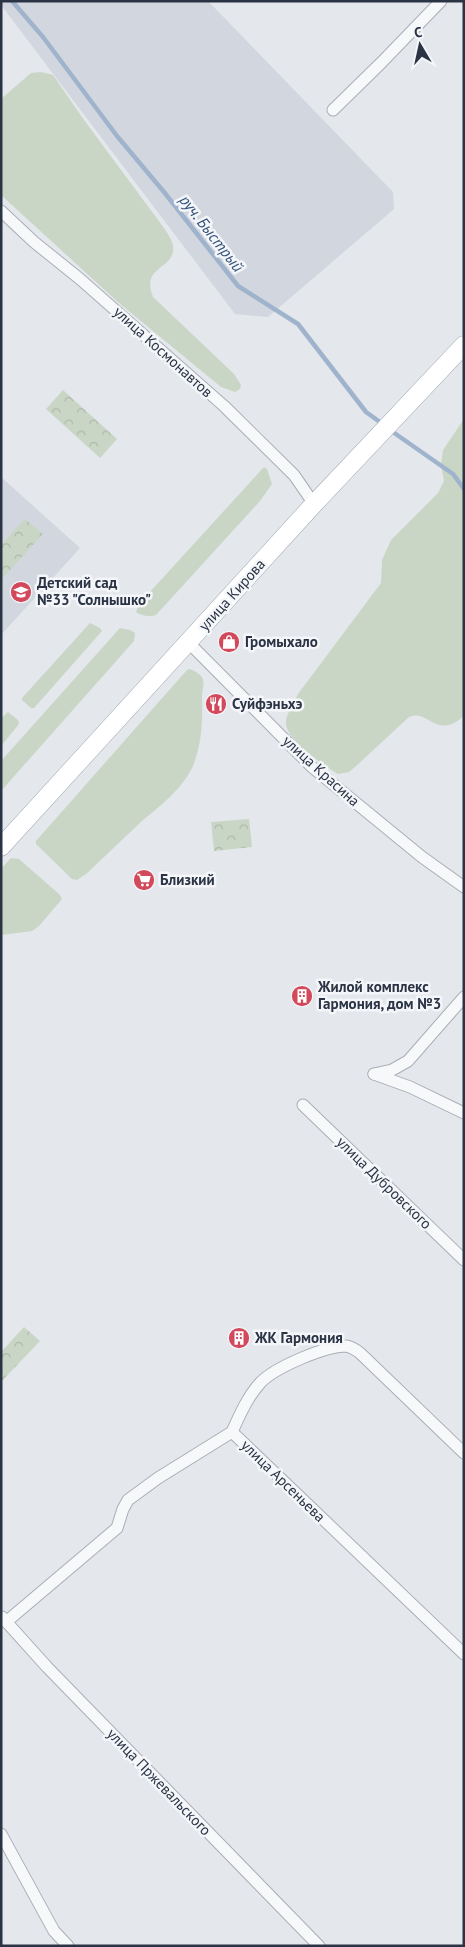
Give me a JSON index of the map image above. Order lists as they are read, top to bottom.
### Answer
{
  "streets": {
    "main road": ["улица Кирова"],
    "street": [
      "улица Космонавтов",
      "улица Красина",
      "улица Дубровского",
      "улица Арсеньева",
      "улица Пржевальского"
    ]
  },
  "crossings": [
    ["улица Космонавтов", "улица Кирова"],
    ["улица Кирова", "улица Красина"],
    ["улица Арсеньева", "улица Пржевальского"]
  ],
  "water": ["руч. Быстрый"],
  "places": {
    "school or university": ["Детский сад №33 \"Солнышко\""],
    "shop": ["Громыхало"],
    "restaurant": ["Суйфэньхэ"],
    "supermarket": ["Близкий"],
    "building": ["Жилой комплекс Гармония, дом №3", "ЖК Гармония"]
  },
  "north": "top"
}
